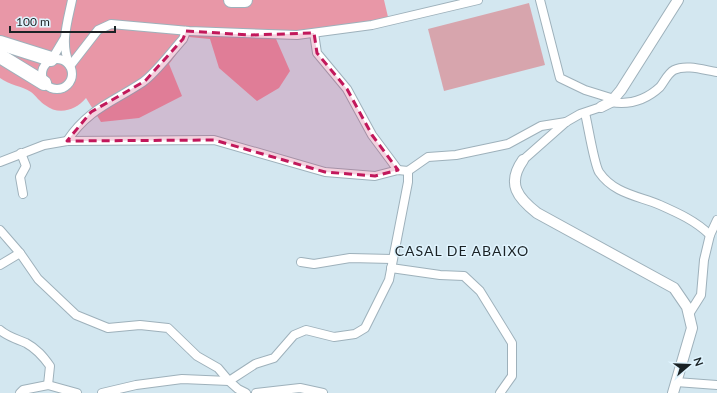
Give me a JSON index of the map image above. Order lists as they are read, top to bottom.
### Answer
{
  "districts": ["CASAL DE ABAIXO"],
  "scale_bar": "100 m",
  "north": "right"
}
